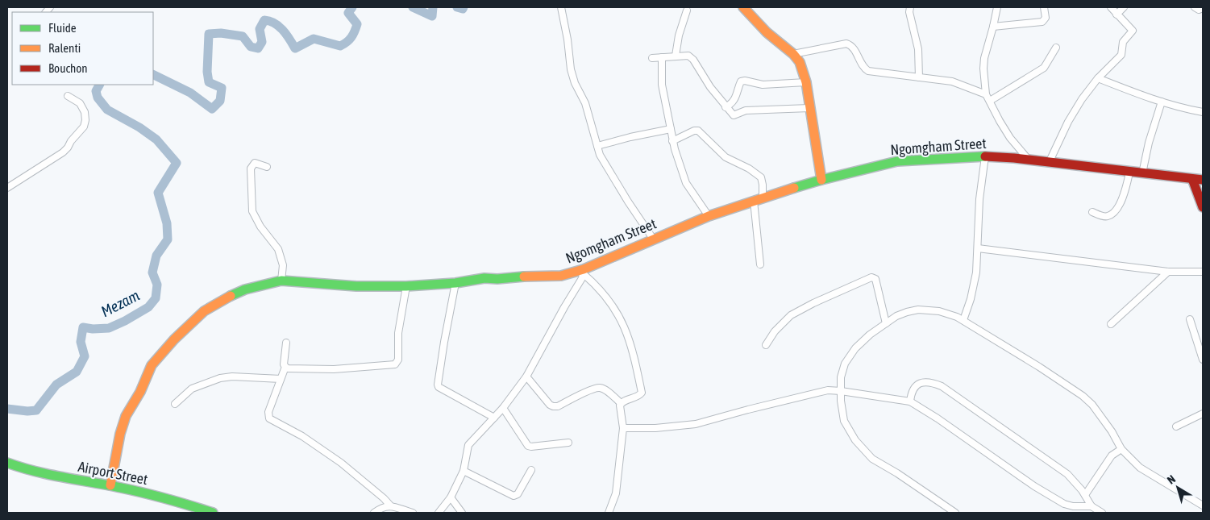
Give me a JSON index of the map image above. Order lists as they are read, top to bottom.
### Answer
{
  "streets": {
    "main road": ["Ngomgham Street", "Airport Street"]
  },
  "crossings": [
    ["Ngomgham Street", "Airport Street"]
  ],
  "water": ["Mezam"],
  "legend": ["Fluide", "Ralenti", "Bouchon"],
  "north": "top left"
}
